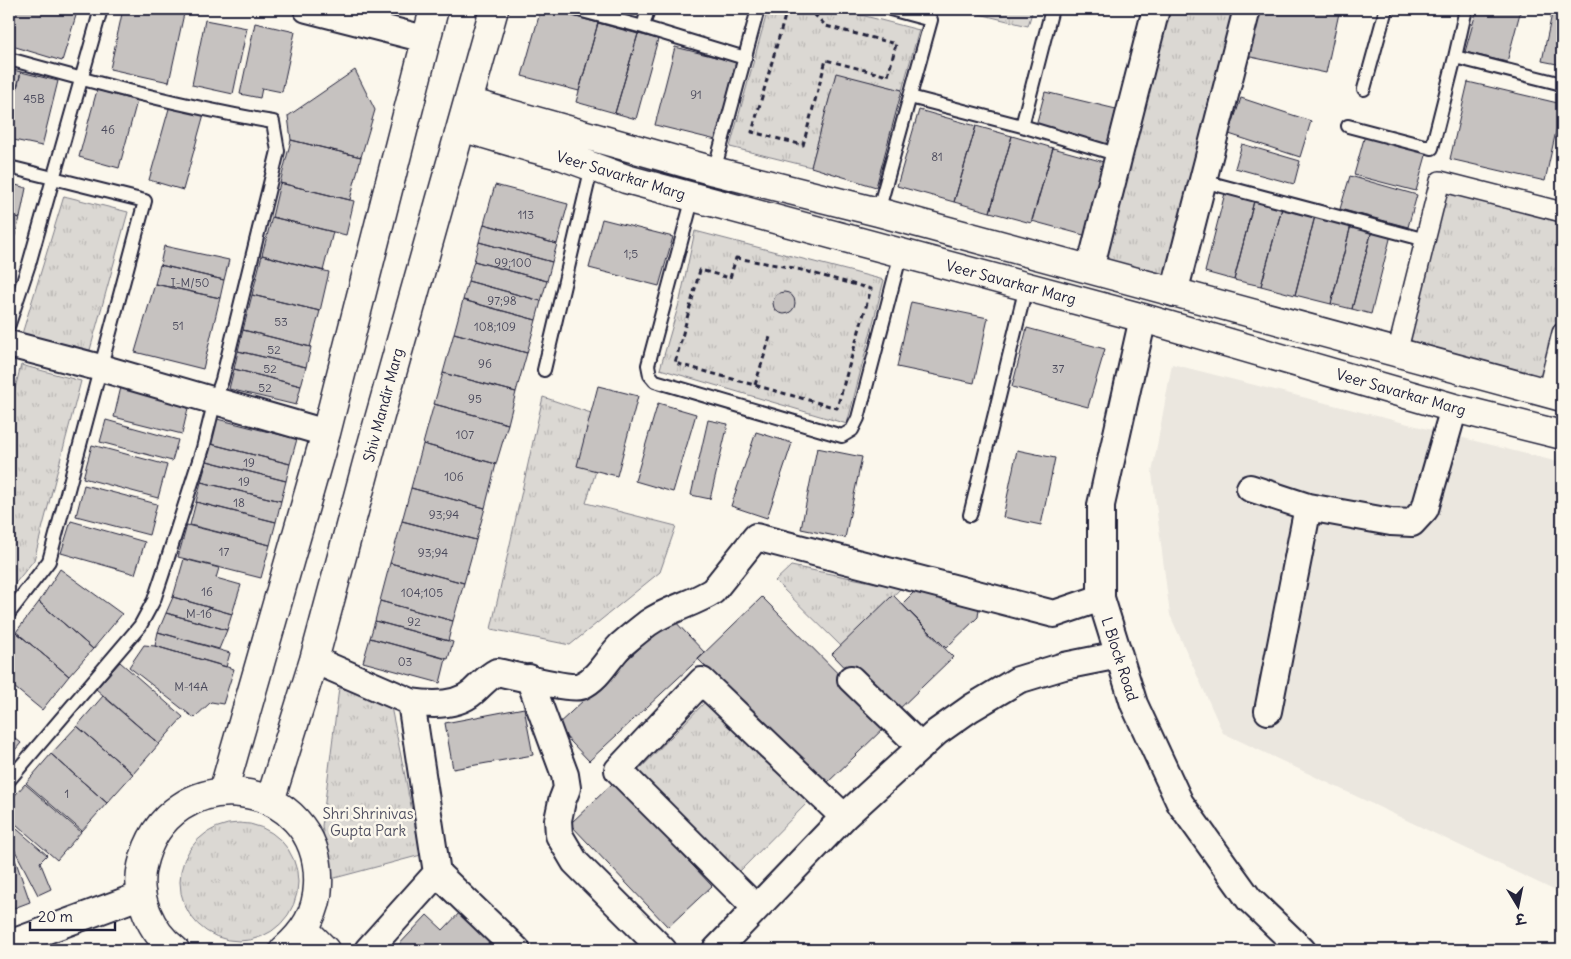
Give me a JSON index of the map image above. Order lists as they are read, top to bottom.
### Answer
{
  "streets": {
    "street": ["Veer Savarkar Marg", "Shiv Mandir Marg", "L Block Road"]
  },
  "crossings": [
    ["Veer Savarkar Marg", "Shiv Mandir Marg"],
    ["Veer Savarkar Marg", "L Block Road"]
  ],
  "parks": ["Shri Shrinivas Gupta Park"],
  "house_numbers": [
    "91",
    "45B",
    "46",
    "81",
    "113",
    "1;5",
    "99;100",
    "I-M/50",
    "97;98",
    "53",
    "51",
    "108;109",
    "52",
    "96",
    "52",
    "37",
    "52",
    "95",
    "107",
    "19",
    "106",
    "19",
    "18",
    "93;94",
    "17",
    "93;94",
    "16",
    "104;105",
    "M-16",
    "92",
    "03",
    "M-14A",
    "1"
  ],
  "scale_bar": "20 m",
  "north": "bottom"
}
